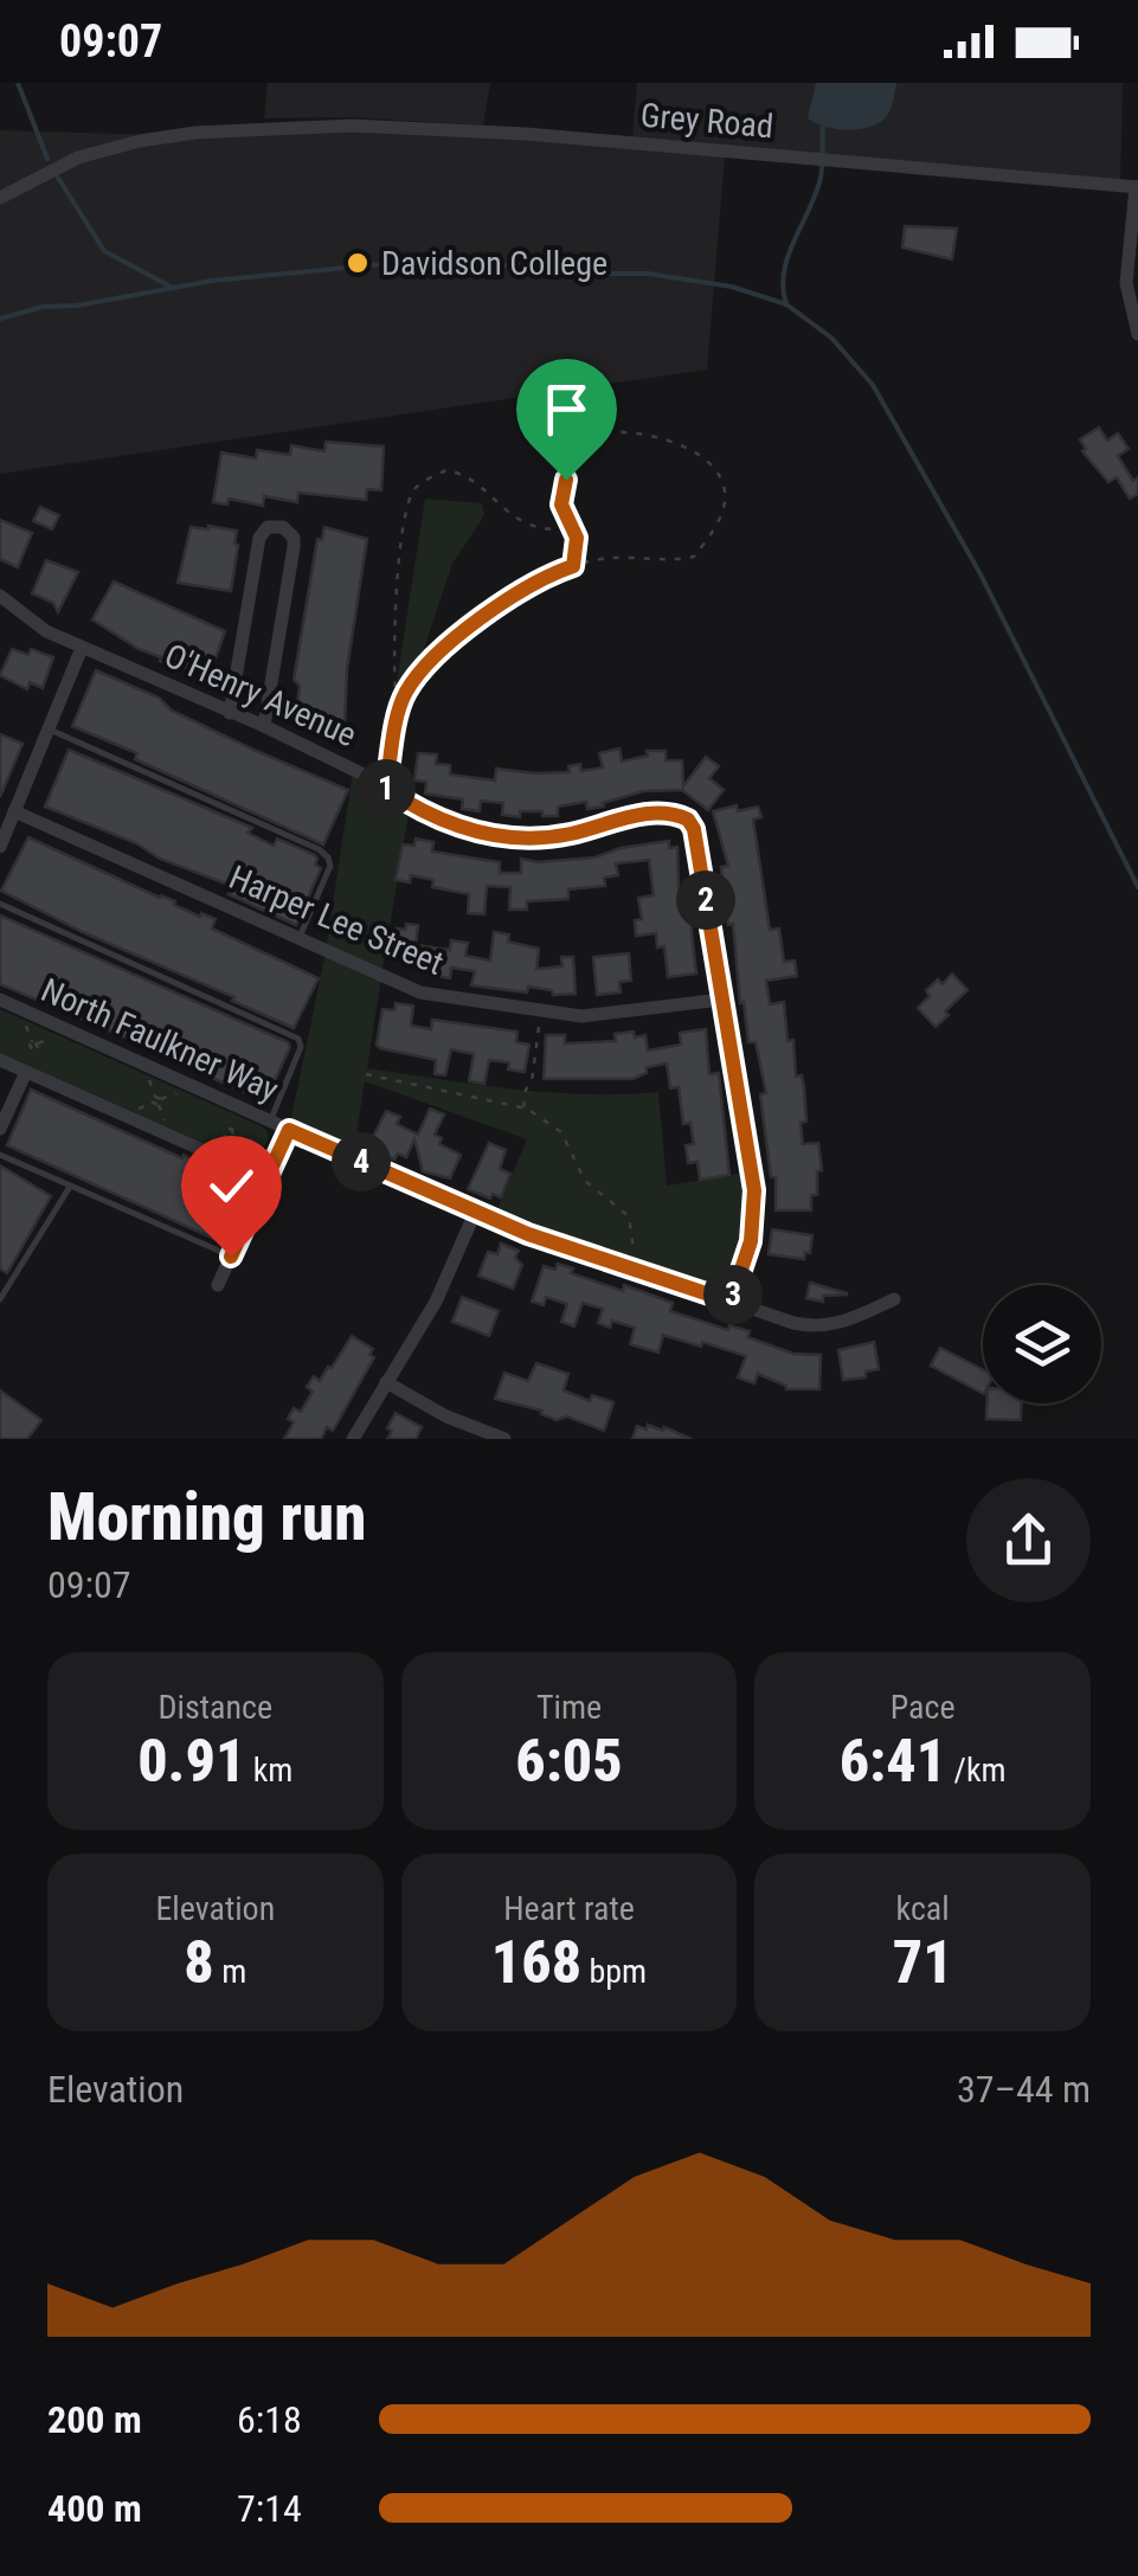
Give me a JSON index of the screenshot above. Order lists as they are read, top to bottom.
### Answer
{
  "streets": {
    "street": [
      "Grey Road",
      "O'Henry Avenue",
      "Harper Lee Street",
      "North Faulkner Way"
    ]
  },
  "crossings": [
    ["O'Henry Avenue", "Harper Lee Street"],
    ["O'Henry Avenue", "North Faulkner Way"]
  ],
  "places": ["Davidson College"],
  "page": {
    "status": "09:07",
    "pins": [
      "1",
      "2",
      "4",
      "3"
    ],
    "heading": ["Morning run", "09:07"],
    "stats": [
      ["Distance", "0.91 km"],
      ["Time", "6:05"],
      ["Pace", "6:41 /km"],
      ["Elevation", "8 m"],
      ["Heart rate", "168 bpm"],
      ["kcal", "71"]
    ],
    "chart": ["Elevation", "37–44 m"],
    "list": [
      {
        "name": "200 m",
        "note": "6:18"
      },
      {
        "name": "400 m",
        "note": "7:14"
      }
    ]
  }
}
